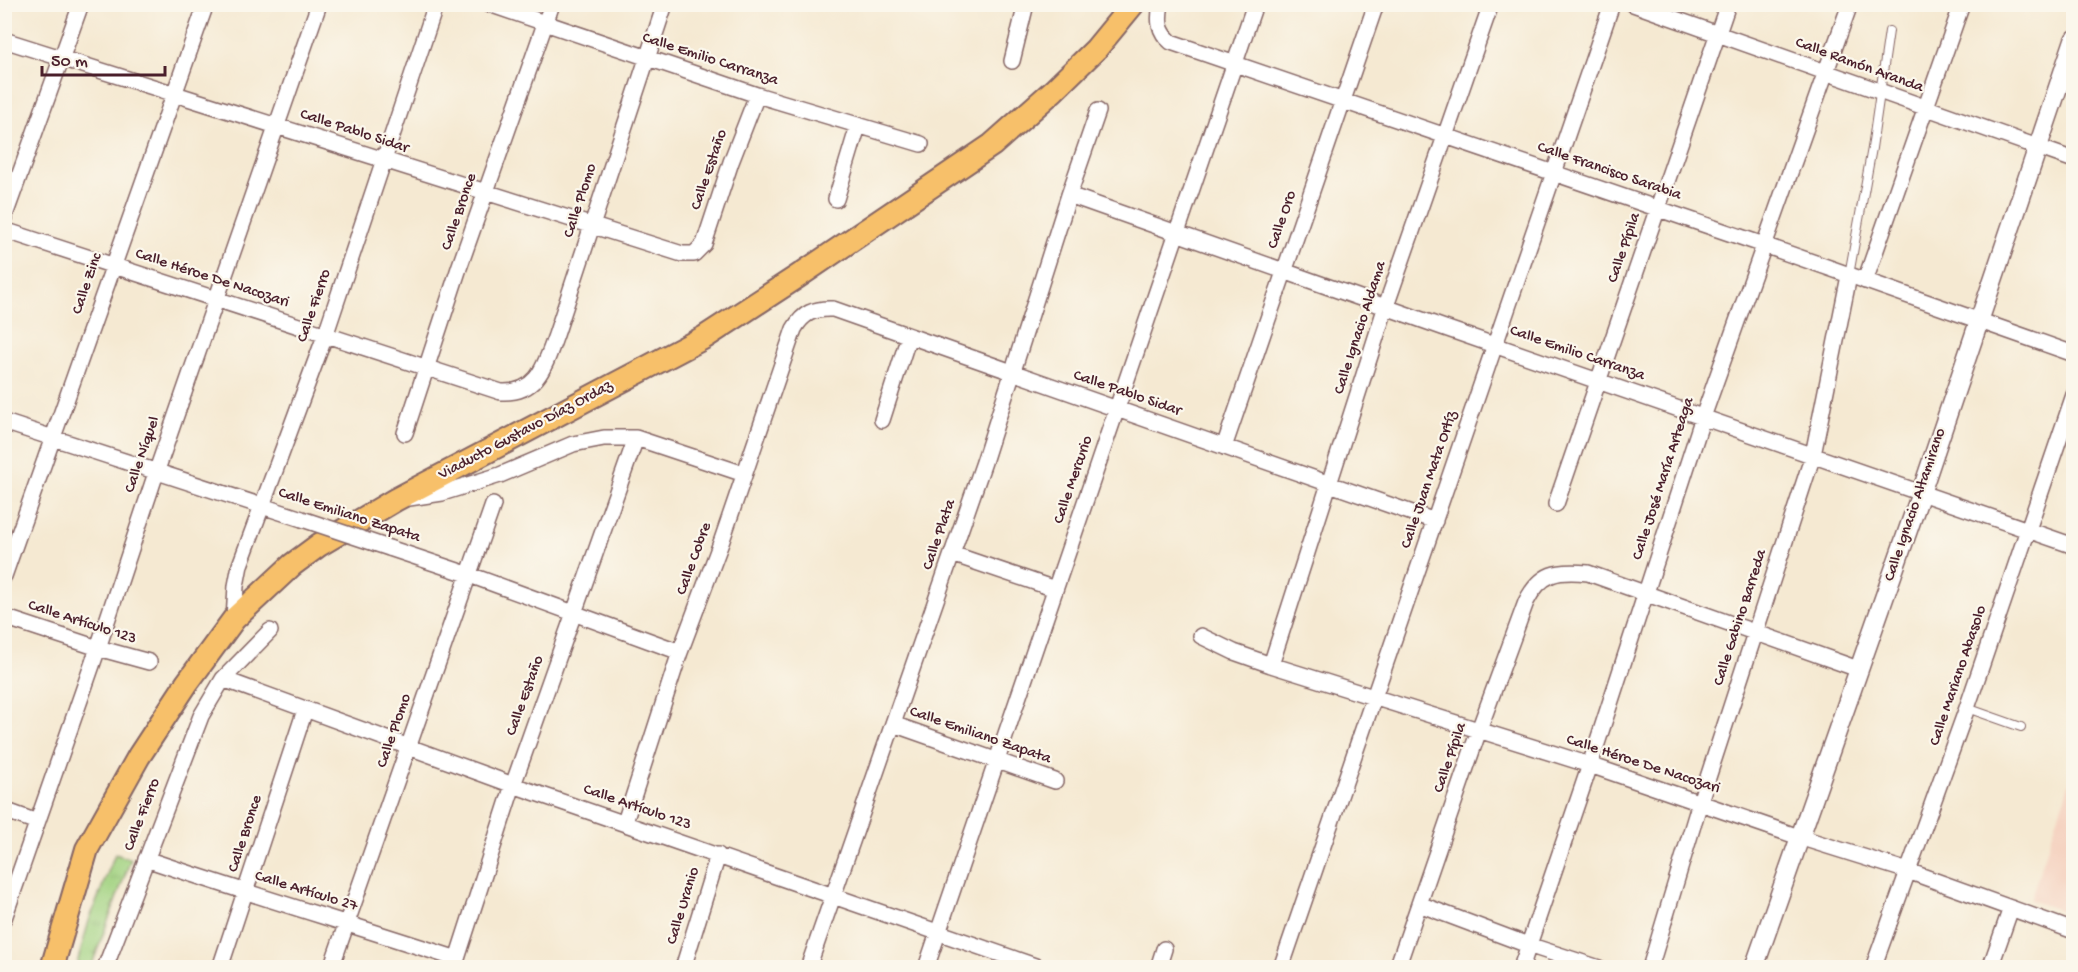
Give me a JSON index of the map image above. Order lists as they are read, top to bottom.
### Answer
{
  "streets": {
    "main road": ["Viaducto Gustavo Díaz Ordaz"],
    "street": [
      "Calle Emilio Carranza",
      "Calle Ramón Aranda",
      "Calle Pablo Sidar",
      "Calle Estaño",
      "Calle Francisco Sarabia",
      "Calle Plomo",
      "Calle Bronce",
      "Calle Oro",
      "Calle Pípila",
      "Calle Héroe De Nacozari",
      "Calle Zinc",
      "Calle Fierro",
      "Calle Ignacio Aldama",
      "Calle Níquel",
      "Calle José María Arteaga",
      "Calle Mercurio",
      "Calle Juan Mata Ortíz",
      "Calle Ignacio Altamirano",
      "Calle Emiliano Zapata",
      "Calle Plata",
      "Calle Cobre",
      "Calle Gabino Barreda",
      "Calle Artículo 123",
      "Calle Mariano Abasolo",
      "Calle Artículo 27",
      "Calle Uranio"
    ]
  },
  "crossings": [
    ["Calle Emilio Carranza", "Calle Estaño"],
    ["Calle Emilio Carranza", "Calle Plomo"],
    ["Calle Emilio Carranza", "Calle Bronce"],
    ["Calle Emilio Carranza", "Calle Oro"],
    ["Calle Emilio Carranza", "Calle Pípila"],
    ["Calle Emilio Carranza", "Calle Ignacio Aldama"],
    ["Calle Emilio Carranza", "Calle José María Arteaga"],
    ["Calle Emilio Carranza", "Calle Mercurio"],
    ["Calle Emilio Carranza", "Calle Juan Mata Ortíz"],
    ["Calle Emilio Carranza", "Calle Ignacio Altamirano"],
    ["Calle Emilio Carranza", "Calle Plata"],
    ["Calle Emilio Carranza", "Calle Gabino Barreda"],
    ["Calle Emilio Carranza", "Calle Mariano Abasolo"],
    ["Calle Ramón Aranda", "Calle Pípila"],
    ["Calle Ramón Aranda", "Calle José María Arteaga"],
    ["Calle Ramón Aranda", "Calle Ignacio Altamirano"],
    ["Calle Pablo Sidar", "Calle Estaño"],
    ["Calle Pablo Sidar", "Calle Plomo"],
    ["Calle Pablo Sidar", "Calle Bronce"],
    ["Calle Pablo Sidar", "Calle Oro"],
    ["Calle Pablo Sidar", "Calle Zinc"],
    ["Calle Pablo Sidar", "Calle Fierro"],
    ["Calle Pablo Sidar", "Calle Ignacio Aldama"],
    ["Calle Pablo Sidar", "Calle Níquel"],
    ["Calle Pablo Sidar", "Calle Mercurio"],
    ["Calle Pablo Sidar", "Calle Juan Mata Ortíz"],
    ["Calle Pablo Sidar", "Calle Plata"],
    ["Calle Pablo Sidar", "Calle Cobre"],
    ["Calle Estaño", "Calle Emiliano Zapata"],
    ["Calle Estaño", "Calle Artículo 123"],
    ["Calle Estaño", "Calle Artículo 27"],
    ["Calle Francisco Sarabia", "Calle Oro"],
    ["Calle Francisco Sarabia", "Calle Pípila"],
    ["Calle Francisco Sarabia", "Calle Ignacio Aldama"],
    ["Calle Francisco Sarabia", "Calle José María Arteaga"],
    ["Calle Francisco Sarabia", "Calle Mercurio"],
    ["Calle Francisco Sarabia", "Calle Juan Mata Ortíz"],
    ["Calle Francisco Sarabia", "Calle Ignacio Altamirano"],
    ["Calle Francisco Sarabia", "Calle Gabino Barreda"],
    ["Calle Plomo", "Calle Héroe De Nacozari"],
    ["Calle Plomo", "Calle Emiliano Zapata"],
    ["Calle Plomo", "Calle Artículo 123"],
    ["Calle Plomo", "Calle Artículo 27"],
    ["Calle Bronce", "Calle Héroe De Nacozari"],
    ["Calle Bronce", "Calle Artículo 123"],
    ["Calle Bronce", "Calle Artículo 27"],
    ["Calle Pípila", "Calle Héroe De Nacozari"],
    ["Calle Pípila", "Calle José María Arteaga"],
    ["Calle Héroe De Nacozari", "Calle Zinc"],
    ["Calle Héroe De Nacozari", "Calle Fierro"],
    ["Calle Héroe De Nacozari", "Calle Ignacio Aldama"],
    ["Calle Héroe De Nacozari", "Calle Níquel"],
    ["Calle Héroe De Nacozari", "Calle José María Arteaga"],
    ["Calle Héroe De Nacozari", "Calle Juan Mata Ortíz"],
    ["Calle Héroe De Nacozari", "Calle Ignacio Altamirano"],
    ["Calle Héroe De Nacozari", "Calle Gabino Barreda"],
    ["Calle Héroe De Nacozari", "Calle Mariano Abasolo"],
    ["Calle Zinc", "Calle Emiliano Zapata"],
    ["Calle Fierro", "Viaducto Gustavo Díaz Ordaz"],
    ["Calle Fierro", "Calle Emiliano Zapata"],
    ["Calle Fierro", "Calle Artículo 123"],
    ["Calle Fierro", "Calle Artículo 27"],
    ["Calle Níquel", "Calle Emiliano Zapata"],
    ["Calle Níquel", "Calle Artículo 123"],
    ["Calle Mercurio", "Calle Emiliano Zapata"],
    ["Calle Mercurio", "Calle Artículo 123"],
    ["Calle Emiliano Zapata", "Calle Plata"],
    ["Calle Emiliano Zapata", "Calle Cobre"],
    ["Calle Plata", "Calle Artículo 123"],
    ["Calle Cobre", "Calle Artículo 123"],
    ["Calle Artículo 123", "Calle Uranio"]
  ],
  "scale_bar": "50 m"
}
